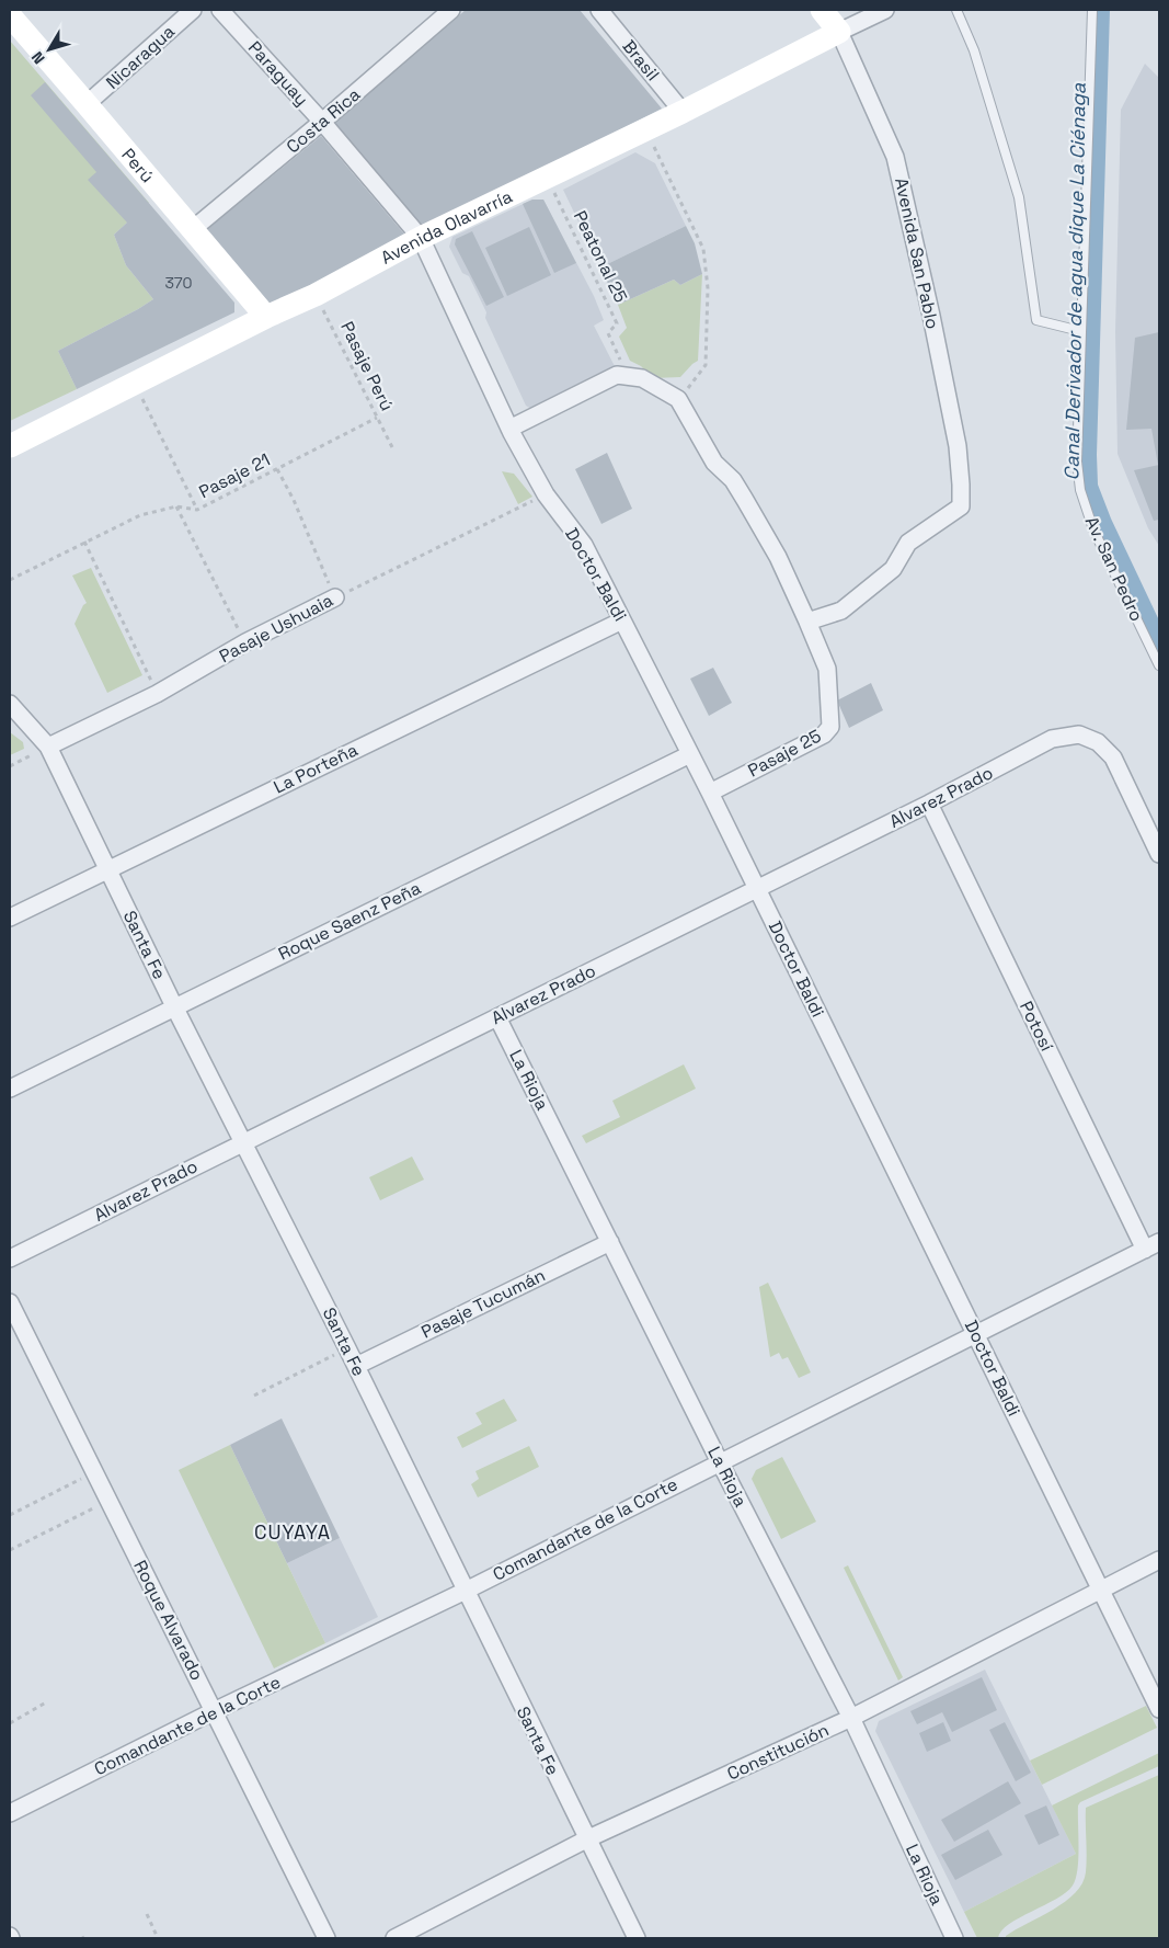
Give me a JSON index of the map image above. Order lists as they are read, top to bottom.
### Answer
{
  "streets": {
    "street": [
      "Nicaragua",
      "Brasil",
      "Paraguay",
      "Costa Rica",
      "Perú",
      "Avenida Olavarría",
      "Avenida San Pablo",
      "Doctor Baldi",
      "Pasaje Ushuaia",
      "Pasaje 25",
      "La Porteña",
      "Alvarez Prado",
      "Roque Saenz Peña",
      "Santa Fe",
      "Potosí",
      "La Rioja",
      "Pasaje Tucumán",
      "Comandante de la Corte",
      "Roque Alvarado",
      "Constitución"
    ],
    "lane": ["Av. San Pedro"],
    "path": ["Peatonal 25", "Pasaje Perú", "Pasaje 21"]
  },
  "crossings": [
    ["Nicaragua", "Perú"],
    ["Brasil", "Avenida Olavarría"],
    ["Paraguay", "Costa Rica"],
    ["Paraguay", "Avenida Olavarría"],
    ["Paraguay", "Doctor Baldi"],
    ["Costa Rica", "Perú"],
    ["Perú", "Avenida Olavarría"],
    ["Avenida Olavarría", "Avenida San Pablo"],
    ["Avenida Olavarría", "Peatonal 25"],
    ["Avenida Olavarría", "Pasaje Perú"],
    ["Avenida Olavarría", "Doctor Baldi"],
    ["Avenida San Pablo", "Pasaje 25"],
    ["Pasaje Perú", "Pasaje 21"],
    ["Doctor Baldi", "Pasaje Ushuaia"],
    ["Doctor Baldi", "Pasaje 25"],
    ["Doctor Baldi", "La Porteña"],
    ["Doctor Baldi", "Alvarez Prado"],
    ["Doctor Baldi", "Roque Saenz Peña"],
    ["Doctor Baldi", "Comandante de la Corte"],
    ["Doctor Baldi", "Constitución"],
    ["Pasaje Ushuaia", "Santa Fe"],
    ["La Porteña", "Santa Fe"],
    ["Alvarez Prado", "Santa Fe"],
    ["Alvarez Prado", "Potosí"],
    ["Alvarez Prado", "La Rioja"],
    ["Roque Saenz Peña", "Santa Fe"],
    ["Santa Fe", "Pasaje Tucumán"],
    ["Santa Fe", "Comandante de la Corte"],
    ["Santa Fe", "Constitución"],
    ["Potosí", "Comandante de la Corte"],
    ["La Rioja", "Pasaje Tucumán"],
    ["La Rioja", "Comandante de la Corte"],
    ["La Rioja", "Constitución"],
    ["Comandante de la Corte", "Roque Alvarado"]
  ],
  "districts": ["CUYAYA"],
  "water": ["Canal Derivador de agua dique La Ciénaga"],
  "house_numbers": ["370"],
  "north": "bottom left"
}
